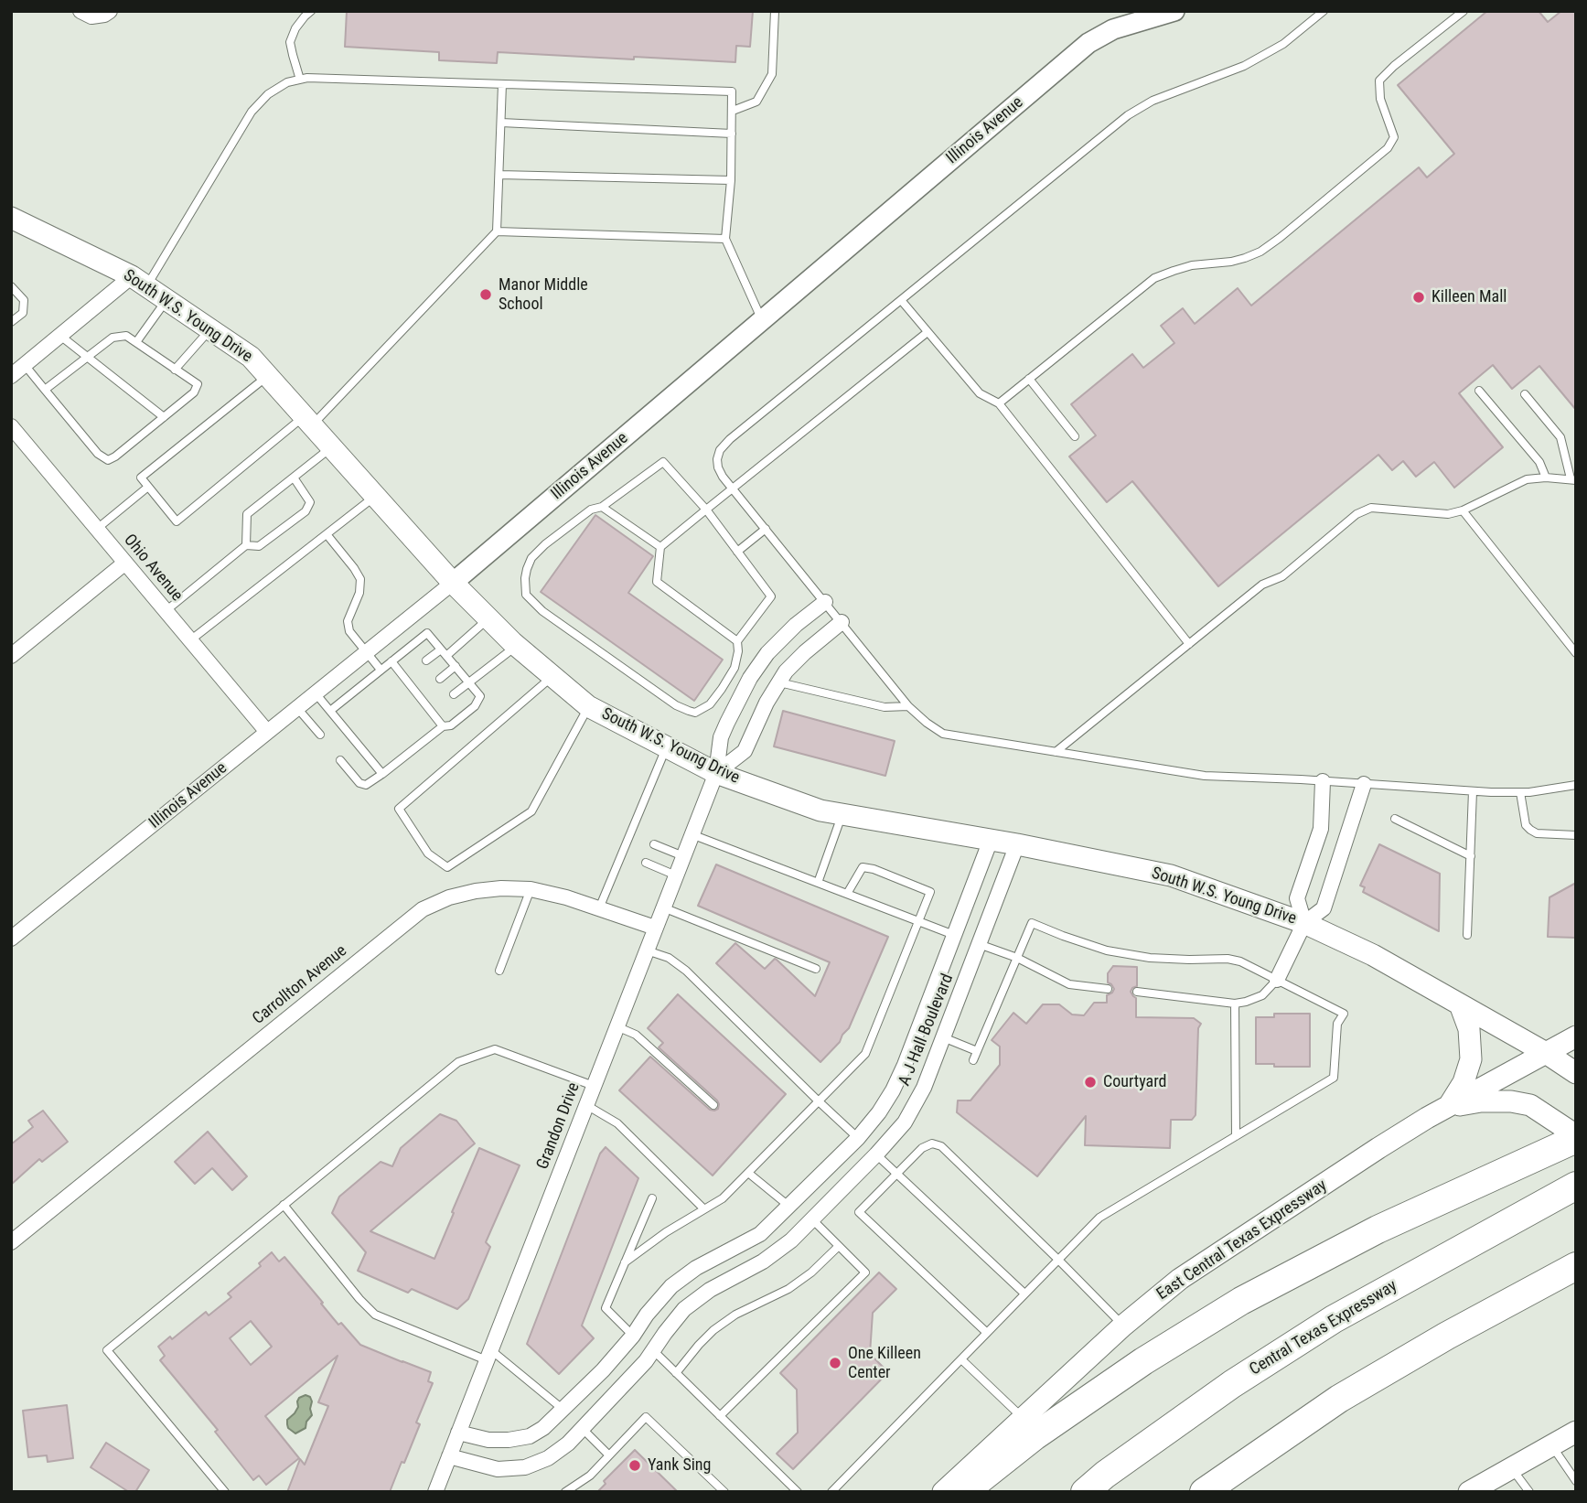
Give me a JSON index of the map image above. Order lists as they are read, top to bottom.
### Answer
{
  "streets": {
    "highway": ["Central Texas Expressway"],
    "main road": ["South W.S. Young Drive", "East Central Texas Expressway"],
    "street": [
      "Illinois Avenue",
      "Ohio Avenue",
      "Carrollton Avenue",
      "A J Hall Boulevard",
      "Grandon Drive"
    ]
  },
  "crossings": [
    ["Illinois Avenue", "South W.S. Young Drive"],
    ["Illinois Avenue", "Ohio Avenue"],
    ["South W.S. Young Drive", "A J Hall Boulevard"],
    ["South W.S. Young Drive", "Grandon Drive"],
    ["South W.S. Young Drive", "East Central Texas Expressway"],
    ["Carrollton Avenue", "Grandon Drive"],
    ["A J Hall Boulevard", "Grandon Drive"]
  ],
  "places": [
    "Manor Middle School",
    "Killeen Mall",
    "Courtyard",
    "One Killeen Center",
    "Yank Sing"
  ]
}
